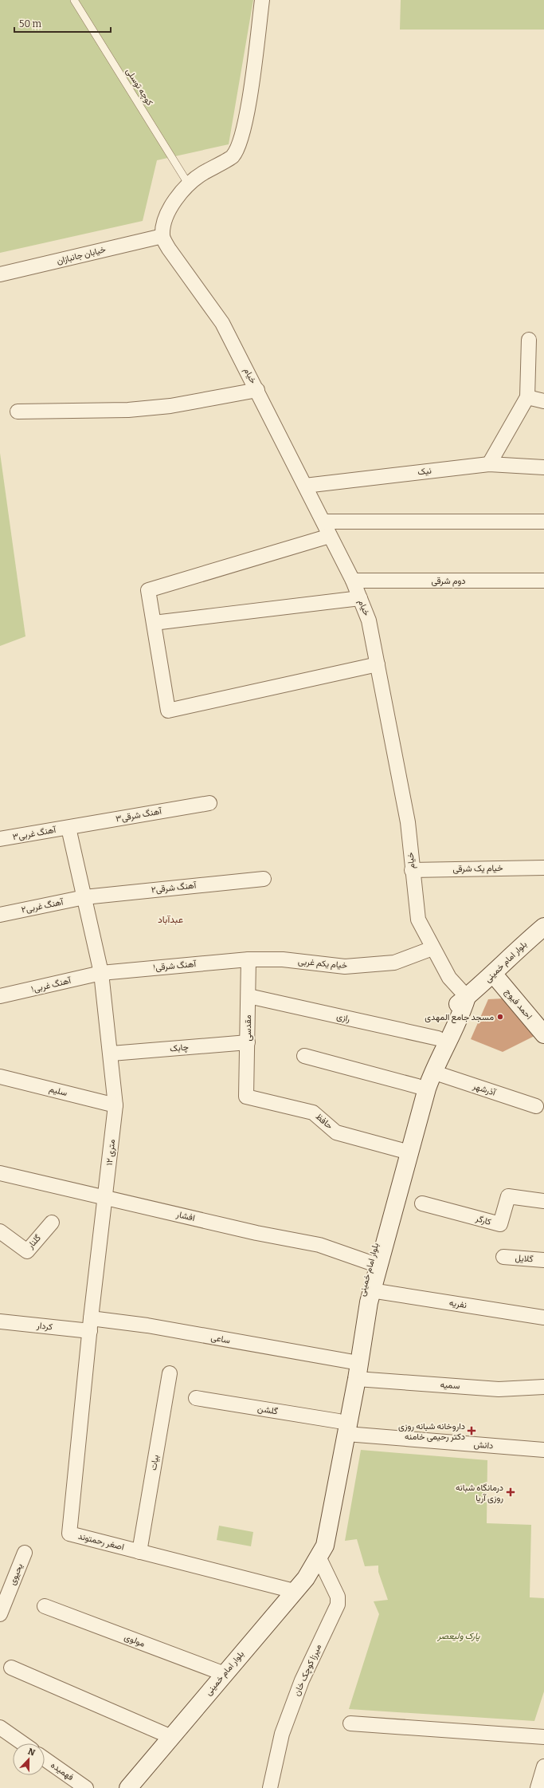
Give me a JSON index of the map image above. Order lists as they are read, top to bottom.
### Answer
{
  "streets": {
    "street": [
      "خیابان جانبازان",
      "خیام",
      "نیک",
      "دوم شرقی",
      "آهنگ شرقی۳",
      "آهنگ غربی۳",
      "خیام یک شرقی",
      "آهنگ شرقی۲",
      "آهنگ غربی۲",
      "بلوار امام خمینی",
      "خیام یکم غربی",
      "آهنگ شرقی۱",
      "آهنگ غربی۱",
      "احمد فیوج",
      "رازی",
      "مقدسی",
      "چابک",
      "آذرشهر",
      "سلیم",
      "حافظ",
      "۱۲ متری",
      "افشار",
      "کارگر",
      "گلنار",
      "گلایل",
      "نفریه",
      "کردار",
      "ساعی",
      "سمیه",
      "گلشن",
      "دانش",
      "بیات",
      "اصغر رحمتوند",
      "یحیوی",
      "مولوی",
      "میرزا کوچک خان",
      "فهمیده"
    ],
    "lane": ["کوچه توسلی"]
  },
  "crossings": [
    ["خیابان جانبازان", "خیام"],
    ["خیام", "نیک"],
    ["خیام", "دوم شرقی"],
    ["خیام", "خیام یک شرقی"],
    ["خیام", "بلوار امام خمینی"],
    ["خیام", "خیام یکم غربی"],
    ["آهنگ شرقی۳", "آهنگ غربی۳"],
    ["آهنگ شرقی۳", "۱۲ متری"],
    ["آهنگ غربی۳", "۱۲ متری"],
    ["آهنگ شرقی۲", "آهنگ غربی۲"],
    ["آهنگ شرقی۲", "۱۲ متری"],
    ["آهنگ غربی۲", "۱۲ متری"],
    ["بلوار امام خمینی", "احمد فیوج"],
    ["بلوار امام خمینی", "رازی"],
    ["بلوار امام خمینی", "آذرشهر"],
    ["بلوار امام خمینی", "حافظ"],
    ["بلوار امام خمینی", "افشار"],
    ["بلوار امام خمینی", "نفریه"],
    ["بلوار امام خمینی", "ساعی"],
    ["بلوار امام خمینی", "سمیه"],
    ["بلوار امام خمینی", "گلشن"],
    ["بلوار امام خمینی", "دانش"],
    ["بلوار امام خمینی", "اصغر رحمتوند"],
    ["بلوار امام خمینی", "مولوی"],
    ["بلوار امام خمینی", "میرزا کوچک خان"],
    ["خیام یکم غربی", "آهنگ شرقی۱"],
    ["خیام یکم غربی", "مقدسی"],
    ["آهنگ شرقی۱", "آهنگ غربی۱"],
    ["آهنگ شرقی۱", "مقدسی"],
    ["آهنگ شرقی۱", "۱۲ متری"],
    ["آهنگ غربی۱", "۱۲ متری"],
    ["رازی", "مقدسی"],
    ["مقدسی", "چابک"],
    ["مقدسی", "حافظ"],
    ["چابک", "۱۲ متری"],
    ["سلیم", "۱۲ متری"],
    ["۱۲ متری", "افشار"],
    ["۱۲ متری", "کردار"],
    ["۱۲ متری", "ساعی"],
    ["۱۲ متری", "اصغر رحمتوند"],
    ["کردار", "ساعی"],
    ["کردار", "اصغر رحمتوند"],
    ["ساعی", "اصغر رحمتوند"],
    ["گلشن", "دانش"],
    ["بیات", "اصغر رحمتوند"]
  ],
  "districts": ["عبدآباد"],
  "parks": ["پارک ولیعصر"],
  "places": {
    "other": ["مسجد جامع المهدی"],
    "health": ["داروخانه شبانه روزی دکتر رحیمی خامنه", "درمانگاه شبانه روزی آریا"]
  },
  "scale_bar": "50 m",
  "north": "top"
}
